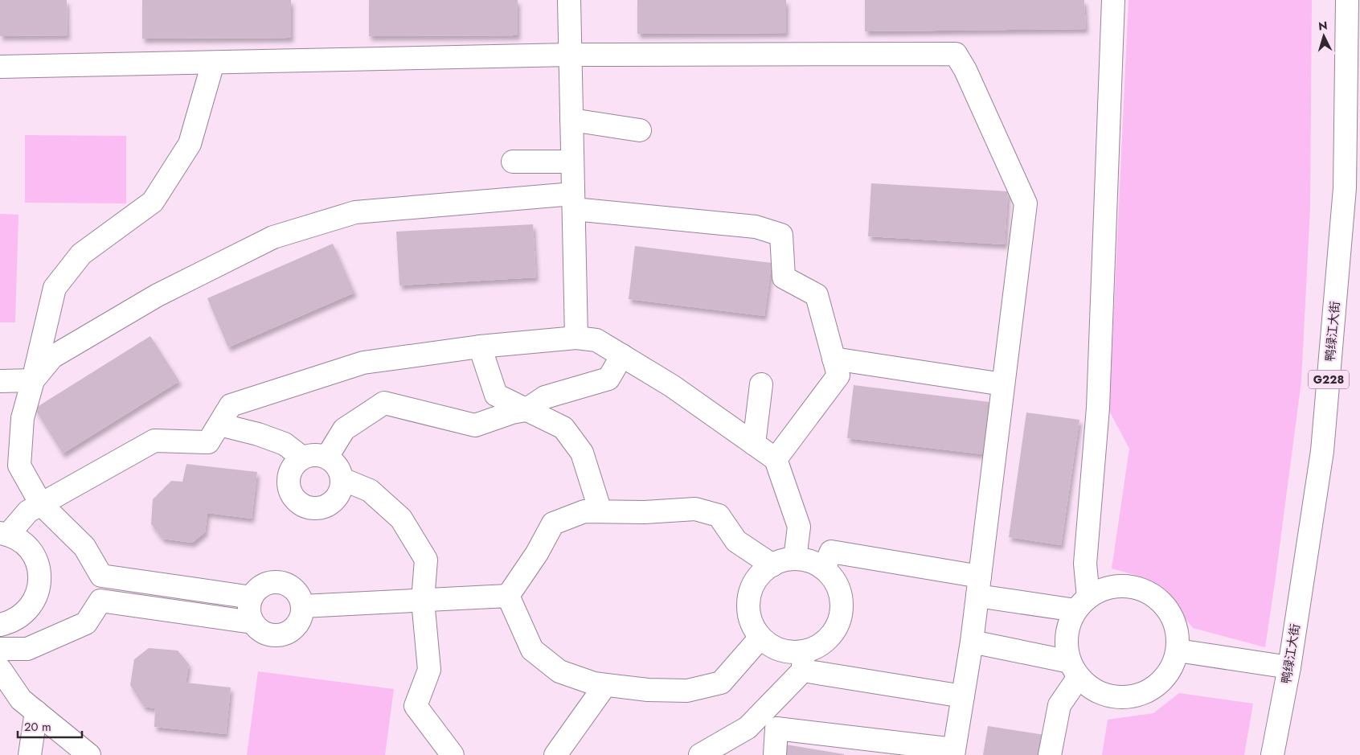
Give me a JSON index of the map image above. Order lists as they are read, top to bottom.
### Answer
{
  "streets": {
    "main road": ["鸭绿江大街", "G228"]
  },
  "scale_bar": "20 m",
  "north": "top"
}
